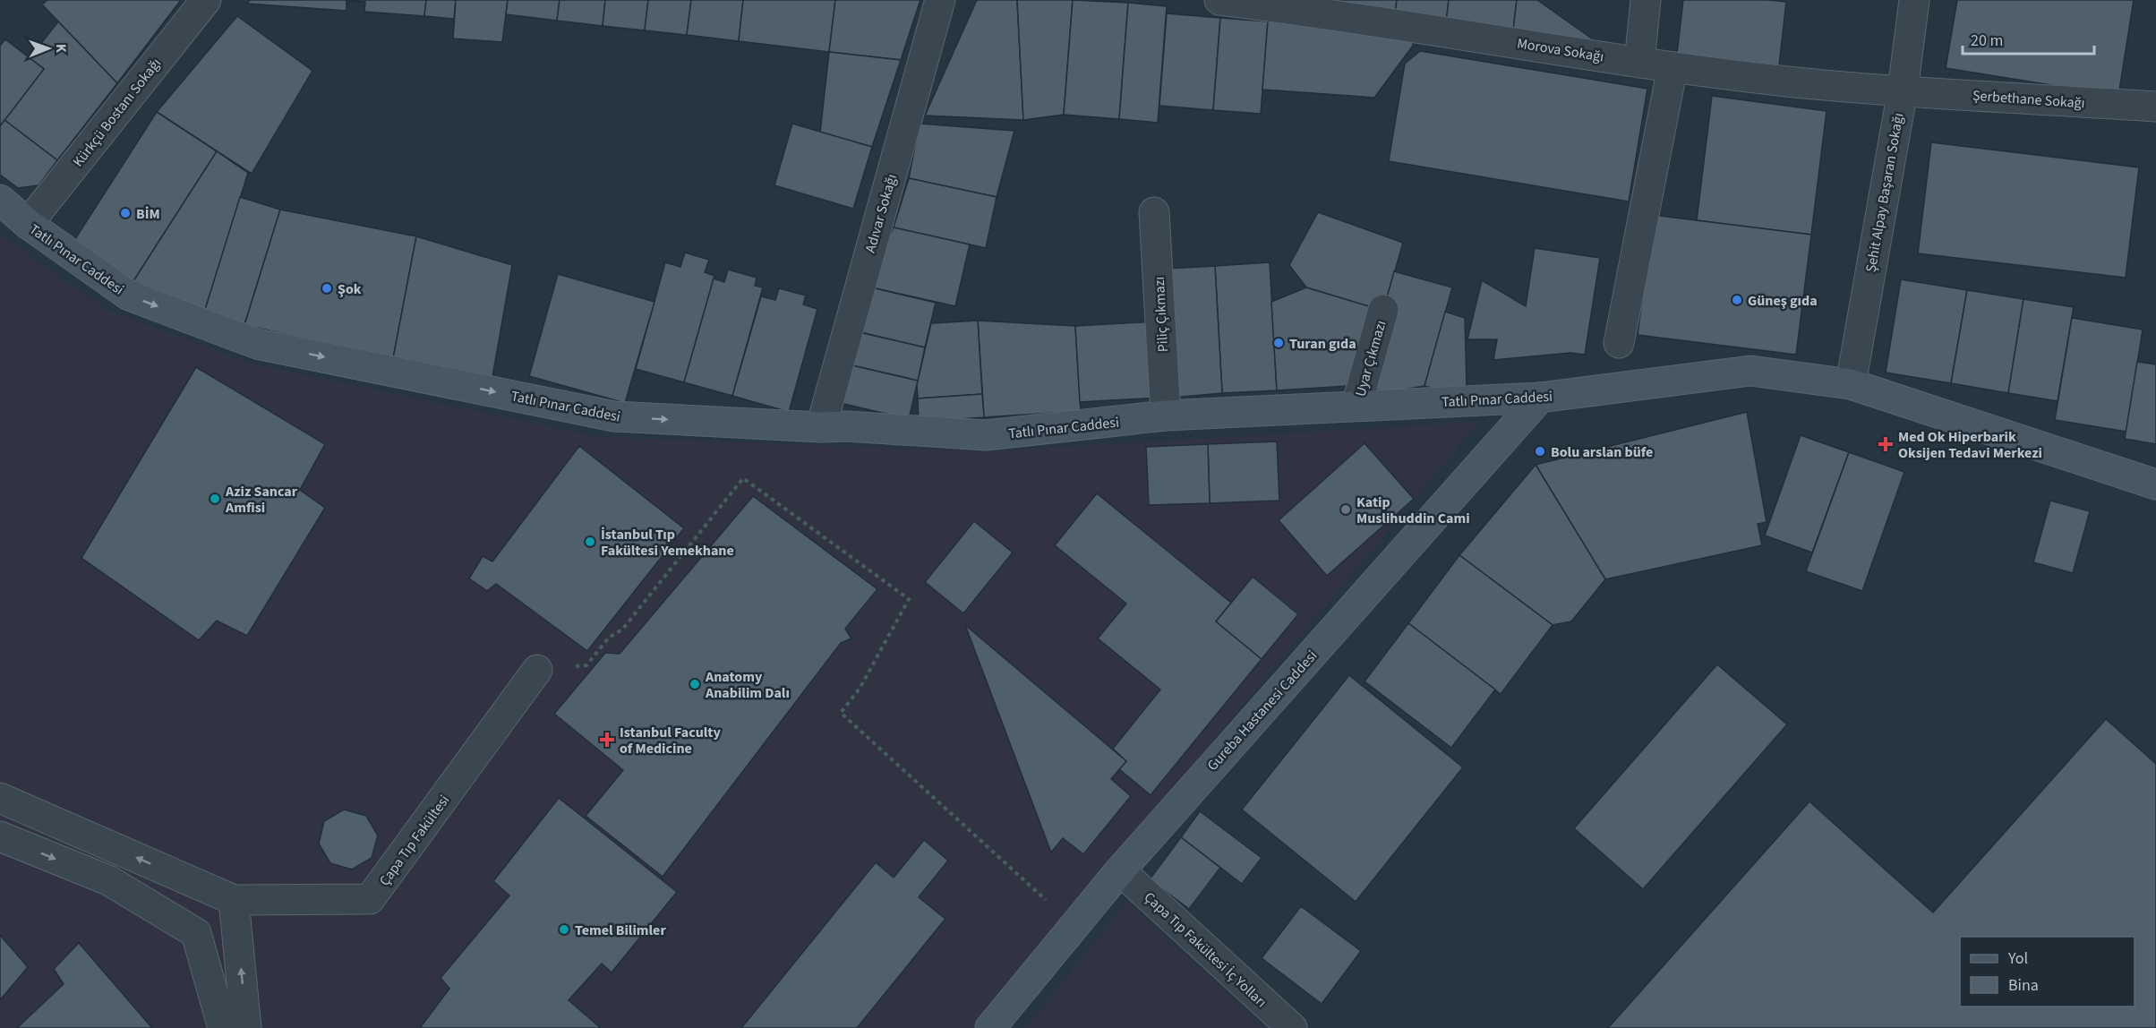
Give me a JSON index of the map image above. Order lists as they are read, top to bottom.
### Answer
{
  "streets": {
    "street": [
      "Morova Sokağı",
      "Şerbethane Sokağı",
      "Kürkçü Bostanı Sokağı",
      "Şehit Alpay Başaran Sokağı",
      "Adıvar Sokağı",
      "Tatlı Pınar Caddesi",
      "Piliç Çıkmazı",
      "Uyar Çıkmazı",
      "Gureba Hastanesi Caddesi",
      "Çapa Tıp Fakültesi",
      "Çapa Tıp Fakültesi İç Yolları"
    ]
  },
  "crossings": [
    ["Morova Sokağı", "Şerbethane Sokağı"],
    ["Morova Sokağı", "Şehit Alpay Başaran Sokağı"],
    ["Şerbethane Sokağı", "Şehit Alpay Başaran Sokağı"],
    ["Kürkçü Bostanı Sokağı", "Tatlı Pınar Caddesi"],
    ["Şehit Alpay Başaran Sokağı", "Tatlı Pınar Caddesi"],
    ["Adıvar Sokağı", "Tatlı Pınar Caddesi"],
    ["Tatlı Pınar Caddesi", "Piliç Çıkmazı"],
    ["Tatlı Pınar Caddesi", "Uyar Çıkmazı"],
    ["Tatlı Pınar Caddesi", "Gureba Hastanesi Caddesi"],
    ["Gureba Hastanesi Caddesi", "Çapa Tıp Fakültesi İç Yolları"]
  ],
  "one_way": ["Tatlı Pınar Caddesi", "Çapa Tıp Fakültesi"],
  "places": {
    "other": [
      "BİM",
      "Şok",
      "Güneş gıda",
      "Turan gıda",
      "Bolu arslan büfe",
      "Aziz Sancar Amfisi",
      "Katip Muslihuddin Cami",
      "İstanbul Tıp Fakültesi Yemekhane",
      "Anatomy Anabilim Dalı",
      "Temel Bilimler"
    ],
    "health": ["Med Ok Hiperbarik Oksijen Tedavi Merkezi", "Istanbul Faculty of Medicine"]
  },
  "legend": ["Yol", "Bina"],
  "scale_bar": "20 m",
  "north": "right"
}
